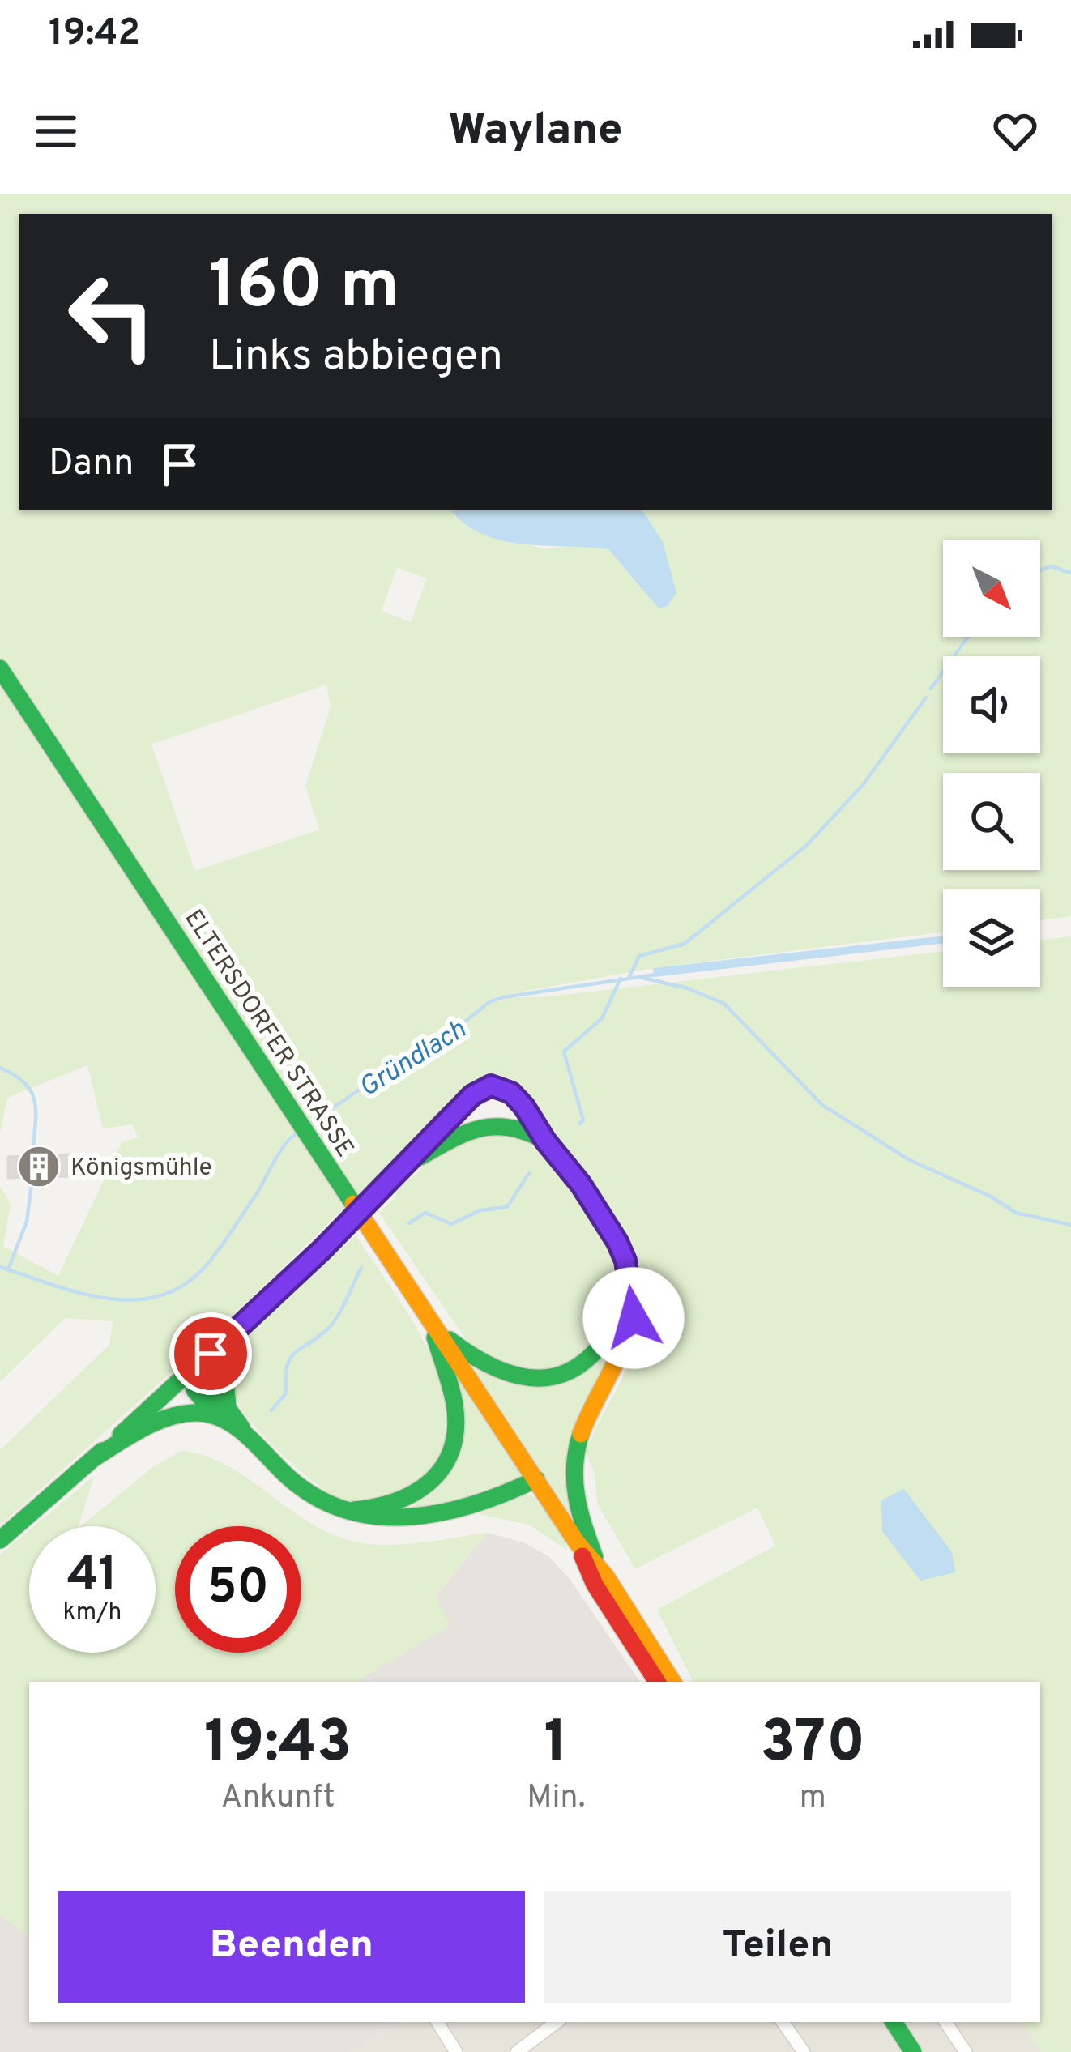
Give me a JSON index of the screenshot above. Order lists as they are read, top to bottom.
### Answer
{
  "streets": {
    "main road": ["ELTERSDORFER STRASSE"]
  },
  "water": ["Gründlach"],
  "places": {
    "building": ["Königsmühle"]
  },
  "north": "bottom right",
  "page": {
    "status": "19:42",
    "header": "Waylane",
    "turn": ["160 m", "Links abbiegen"],
    "then": "Dann",
    "speed": "41 km/h",
    "limit": "50",
    "eta": [
      "19:43",
      "Ankunft",
      "1",
      "Min.",
      "370",
      "m"
    ],
    "buttons": ["Beenden", "Teilen"]
  }
}
